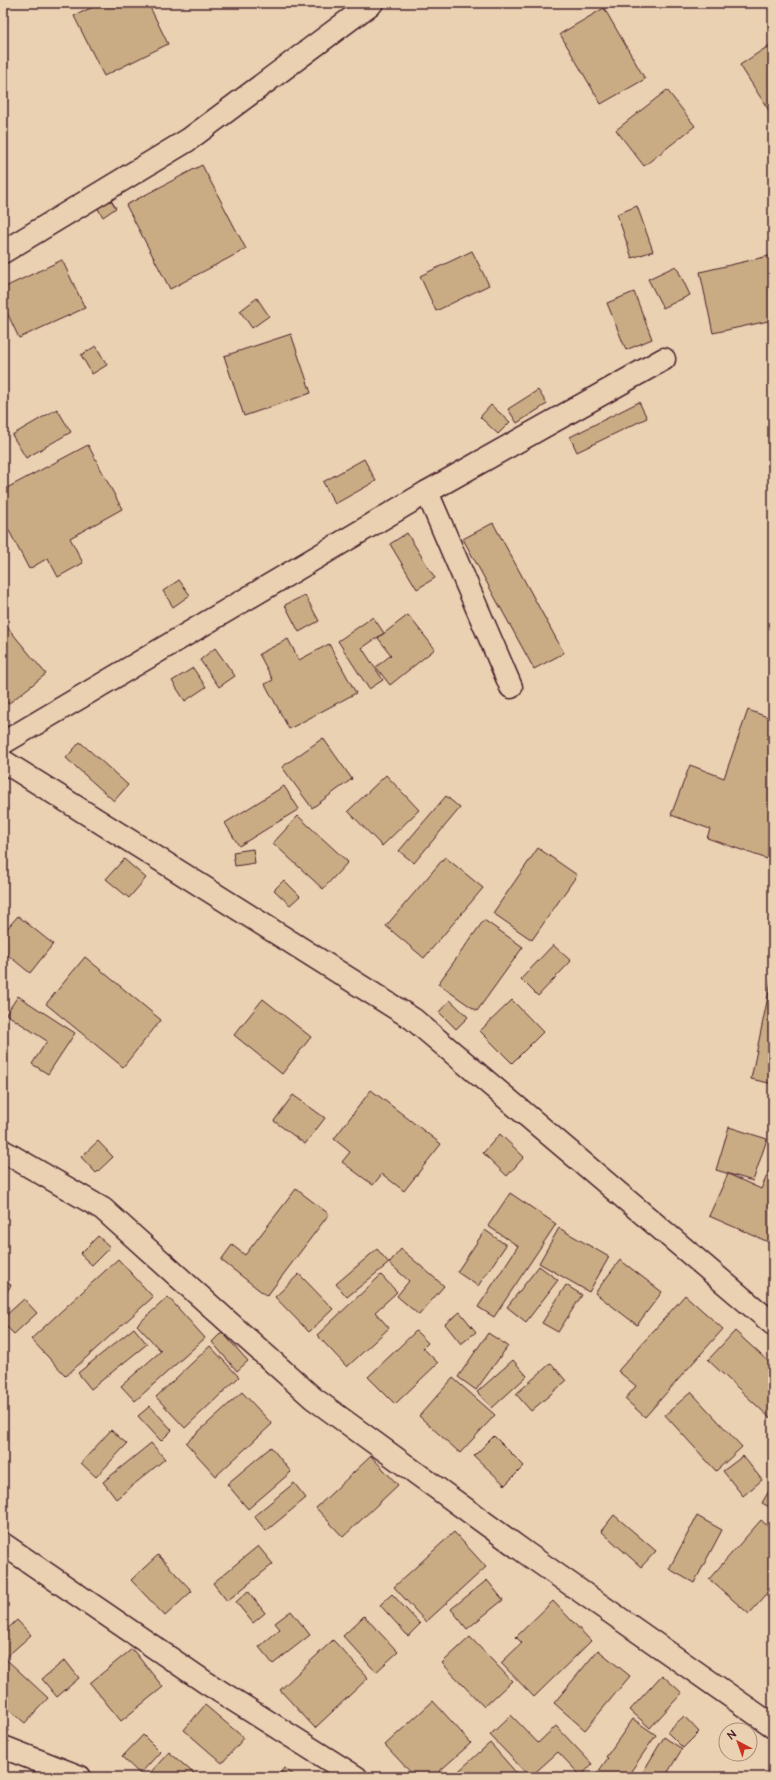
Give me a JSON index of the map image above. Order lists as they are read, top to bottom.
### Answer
{
  "north": "top left"
}
